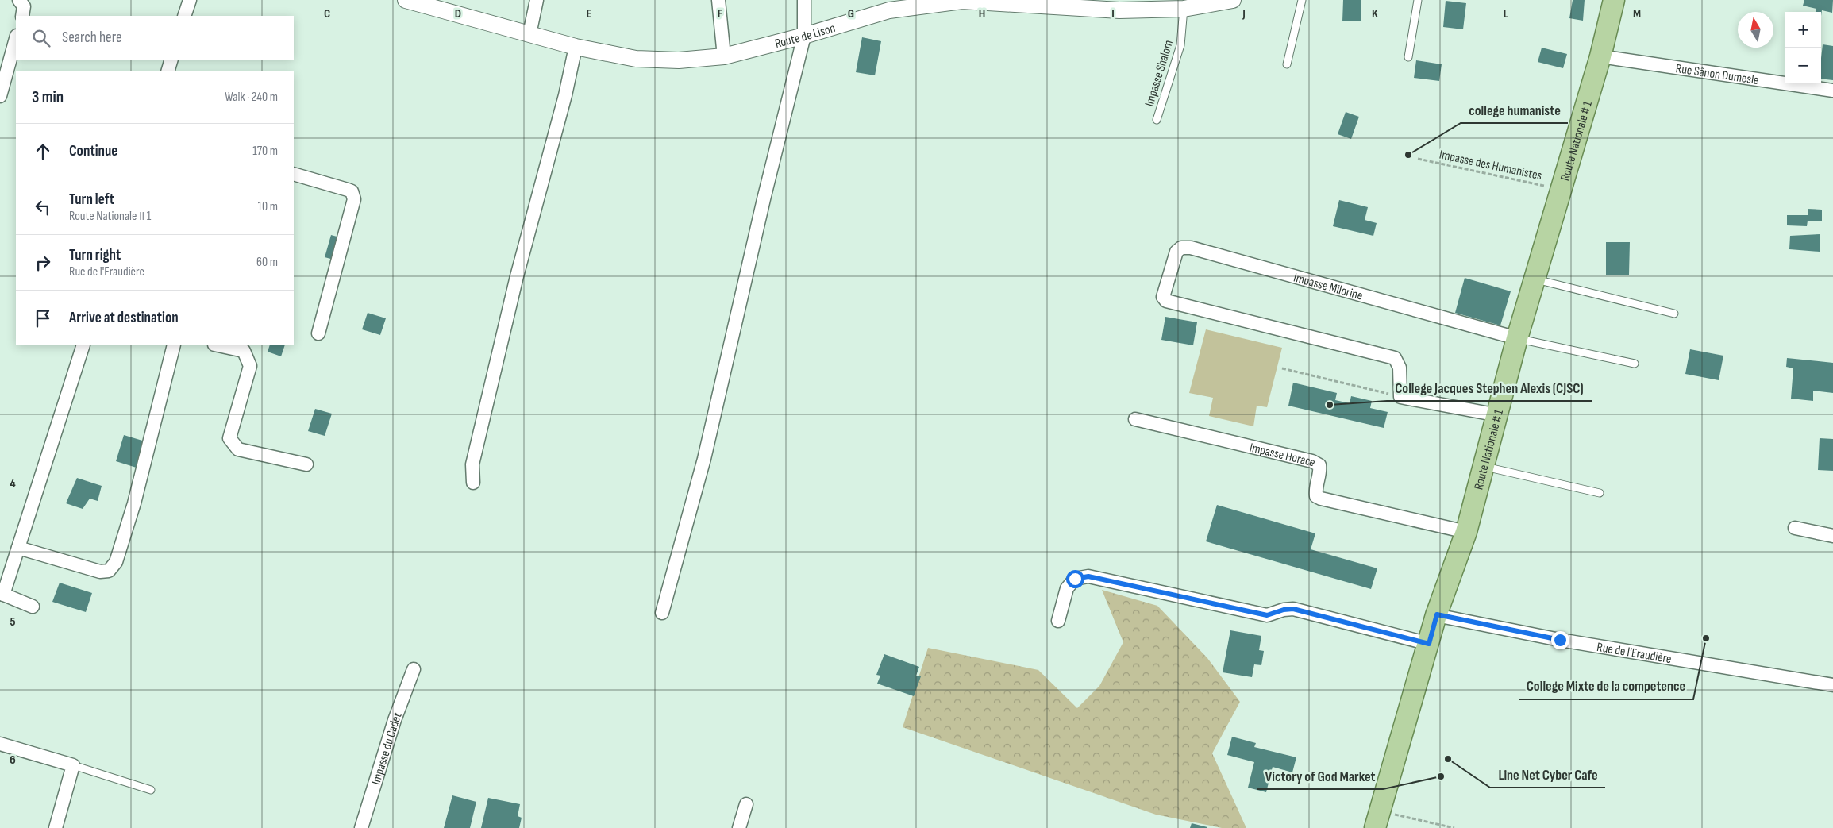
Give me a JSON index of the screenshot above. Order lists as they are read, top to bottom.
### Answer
{
  "streets": {
    "main road": ["Route Nationale # 1"],
    "street": [
      "Route de Lison",
      "Rue Sânon Dumesle",
      "Impasse Milorine",
      "Impasse Horace",
      "Rue de l'Eraudière",
      "Impasse du Cadet"
    ],
    "lane": ["Impasse Shalom"],
    "path": ["Impasse des Humanistes"]
  },
  "crossings": [
    ["Route de Lison", "Impasse Shalom"],
    ["Rue Sânon Dumesle", "Route Nationale # 1"],
    ["Route Nationale # 1", "Impasse des Humanistes"],
    ["Route Nationale # 1", "Impasse Milorine"],
    ["Route Nationale # 1", "Impasse Horace"],
    ["Route Nationale # 1", "Rue de l'Eraudière"]
  ],
  "places": [
    "college humaniste",
    "College Jacques Stephen Alexis (CJSC)",
    "College Mixte de la competence",
    "Line Net Cyber Cafe",
    "Victory of God Market"
  ],
  "north": "top",
  "page": {
    "map_buttons": ["+", "−"],
    "search": "Search here",
    "heading": ["3 min", "Walk · 240 m"],
    "list": [
      ["Continue", "170 m"],
      ["Turn left", "Route Nationale # 1", "10 m"],
      ["Turn right", "Rue de l'Eraudière", "60 m"],
      "Arrive at destination"
    ]
  },
  "grid": {
    "columns": [
      "C",
      "D",
      "E",
      "F",
      "G",
      "H",
      "I",
      "J",
      "K",
      "L",
      "M"
    ],
    "rows": ["4", "5", "6"]
  }
}
